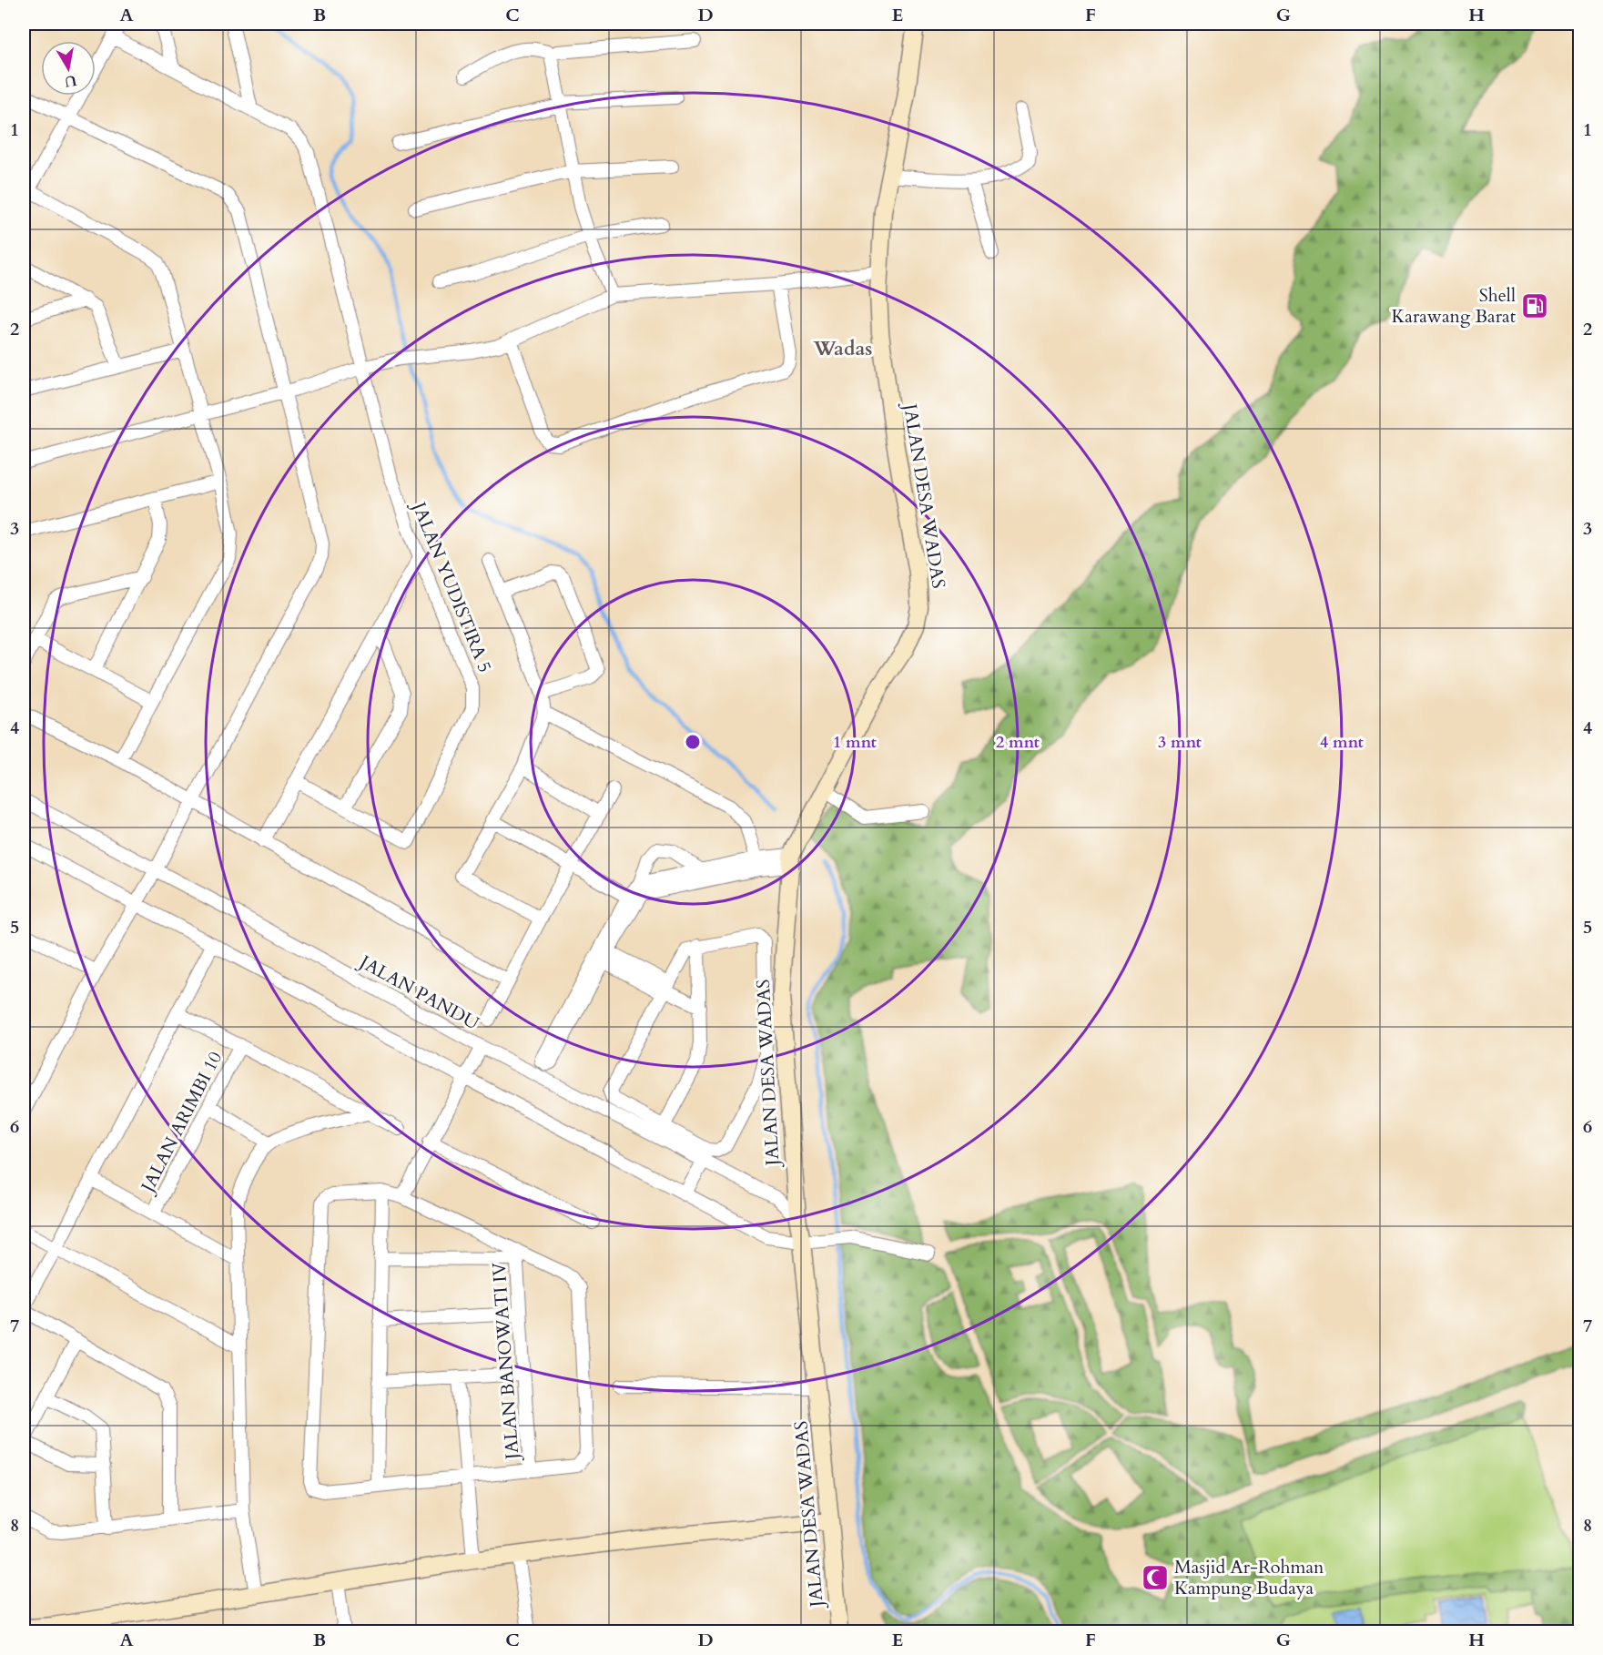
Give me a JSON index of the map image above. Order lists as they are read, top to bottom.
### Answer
{
  "streets": {
    "main road": ["JALAN DESA WADAS"],
    "street": [
      "JALAN YUDISTIRA 5",
      "JALAN PANDU",
      "JALAN ARIMBI 10",
      "JALAN BANOWATI IV"
    ]
  },
  "crossings": [
    ["JALAN DESA WADAS", "JALAN PANDU"]
  ],
  "districts": ["Wadas"],
  "places": {
    "fuel station": ["Shell Karawang Barat"],
    "mosque": ["Masjid Ar-Rohman Kampung Budaya"]
  },
  "north": "bottom",
  "grid": {
    "columns": [
      "A",
      "B",
      "C",
      "D",
      "E",
      "F",
      "G",
      "H"
    ],
    "rows": [
      "1",
      "2",
      "3",
      "4",
      "5",
      "6",
      "7",
      "8"
    ]
  },
  "rings": [
    "1 mnt",
    "2 mnt",
    "3 mnt",
    "4 mnt"
  ]
}
